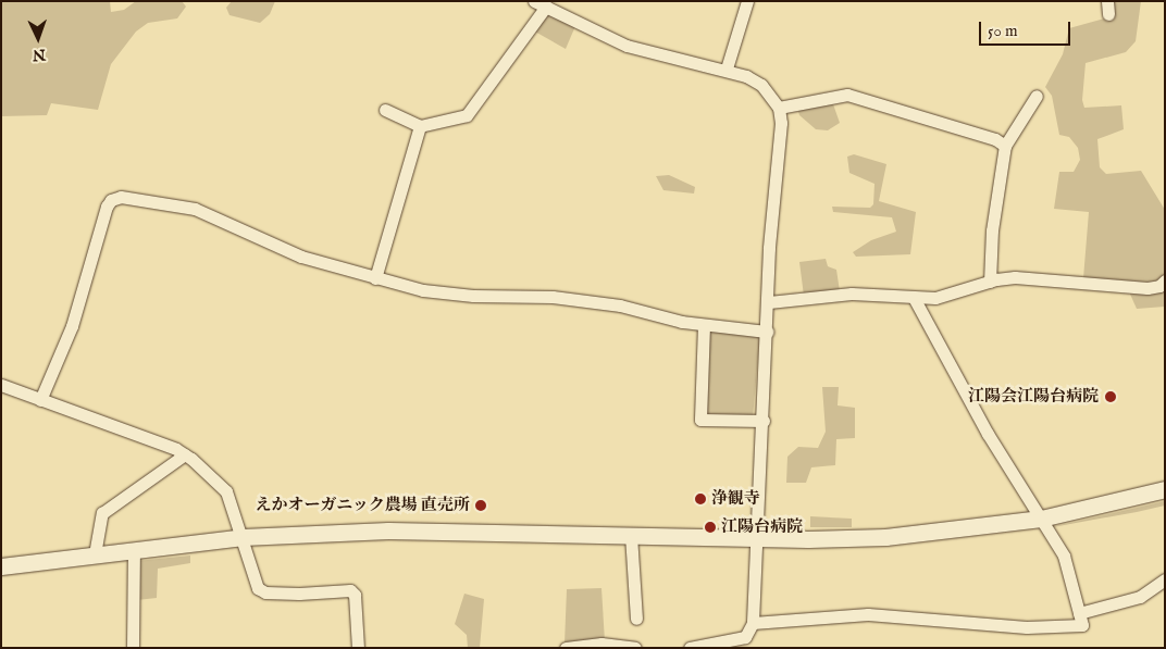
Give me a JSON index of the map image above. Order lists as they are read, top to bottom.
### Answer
{
  "places": [
    "江陽会江陽台病院",
    "浄観寺",
    "えかオーガニック農場 直売所",
    "江陽台病院"
  ],
  "scale_bar": "50 m",
  "north": "bottom"
}
